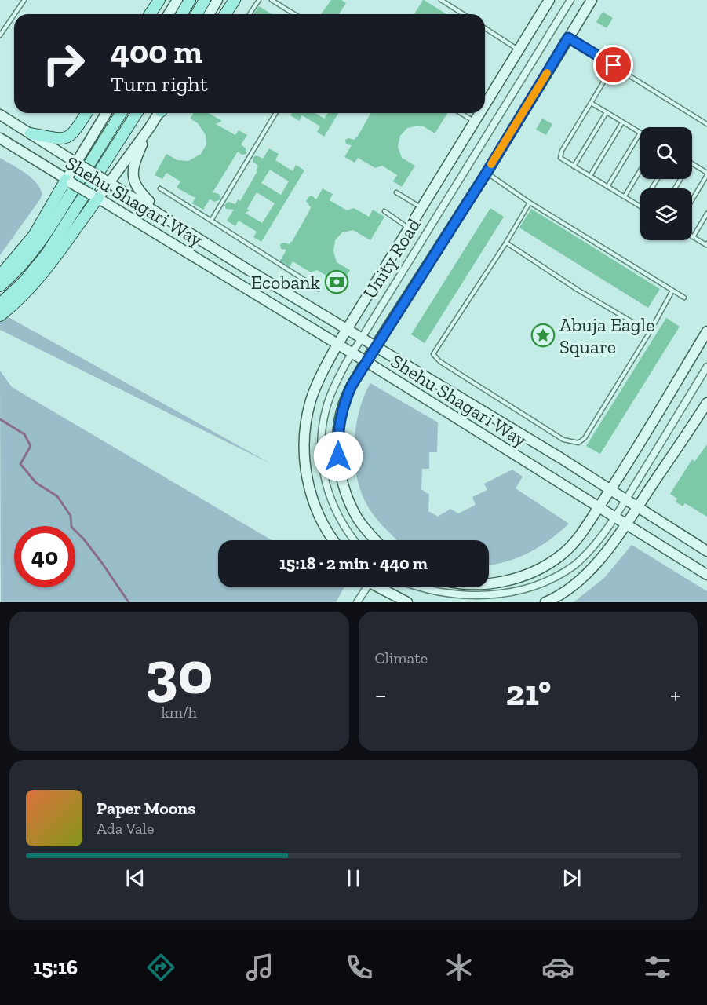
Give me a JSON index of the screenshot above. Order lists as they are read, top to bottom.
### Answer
{
  "streets": {
    "main road": ["Shehu Shagari Way", "Unity Road"]
  },
  "crossings": [
    ["Shehu Shagari Way", "Unity Road"]
  ],
  "places": {
    "bank": ["Ecobank"],
    "place": ["Abuja Eagle Square"]
  },
  "page": {
    "turn": ["400 m", "Turn right"],
    "limit": "40",
    "trip": "15:18 · 2 min · 440 m",
    "tile": [
      ["30", "km/h"],
      "Climate"
    ],
    "heat": ["−", "21°", "+"],
    "song": ["Paper Moons", "Ada Vale"],
    "tabs": "15:16"
  }
}
